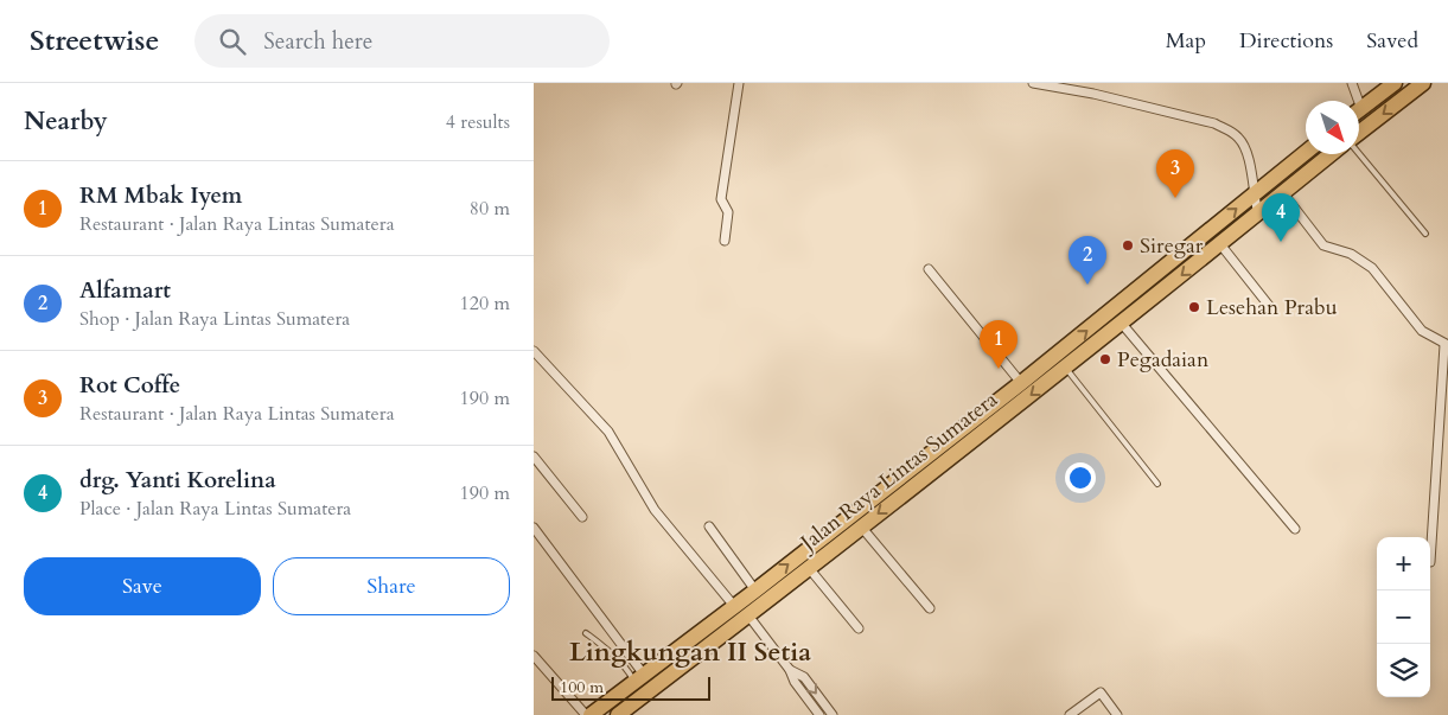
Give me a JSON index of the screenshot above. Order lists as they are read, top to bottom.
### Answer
{
  "streets": {
    "highway": ["Jalan Raya Lintas Sumatera"]
  },
  "districts": ["Lingkungan II Setia"],
  "places": ["Siregar", "Lesehan Prabu", "Pegadaian"],
  "scale_bar": "100 m",
  "north": "bottom right",
  "page": {
    "header": "Streetwise",
    "search": "Search here",
    "nav": ["Map", "Directions", "Saved"],
    "heading": ["Nearby", "4 results"],
    "pins": [
      "3",
      "4",
      "2",
      "1"
    ],
    "list": [
      {
        "mark": "1",
        "name": "RM Mbak Iyem",
        "note": "Restaurant · Jalan Raya Lintas Sumatera",
        "value": "80 m"
      },
      {
        "mark": "2",
        "name": "Alfamart",
        "note": "Shop · Jalan Raya Lintas Sumatera",
        "value": "120 m"
      },
      {
        "mark": "3",
        "name": "Rot Coffe",
        "note": "Restaurant · Jalan Raya Lintas Sumatera",
        "value": "190 m"
      },
      {
        "mark": "4",
        "name": "drg. Yanti Korelina",
        "note": "Place · Jalan Raya Lintas Sumatera",
        "value": "190 m"
      }
    ],
    "map_buttons": ["+", "−"],
    "buttons": ["Save", "Share"],
    "scale": "100 m"
  }
}
